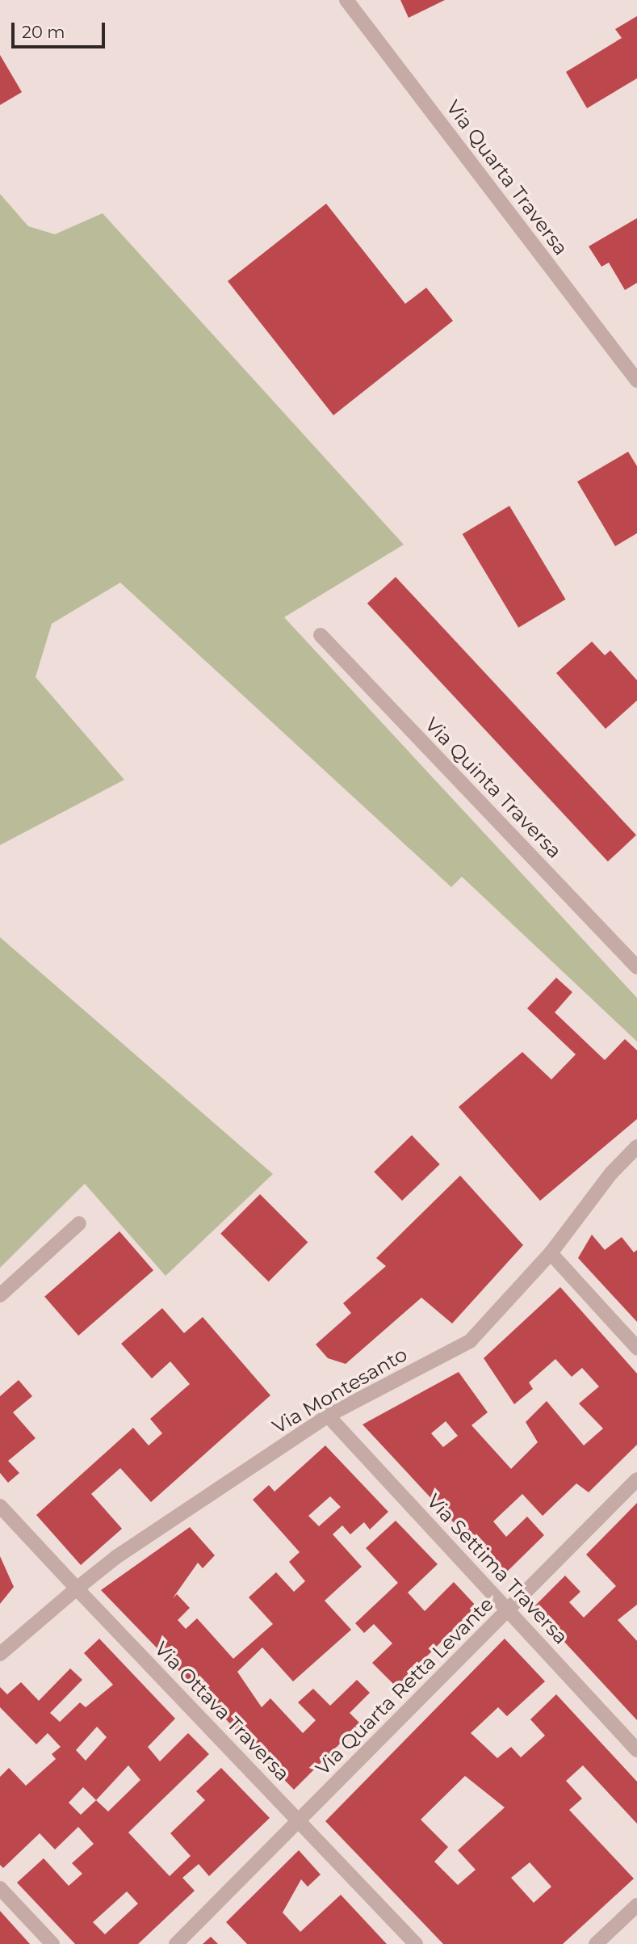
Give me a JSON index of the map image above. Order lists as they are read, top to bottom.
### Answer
{
  "streets": {
    "street": [
      "Via Quarta Traversa",
      "Via Quinta Traversa",
      "Via Montesanto",
      "Via Settima Traversa",
      "Via Quarta Retta Levante",
      "Via Ottava Traversa"
    ]
  },
  "crossings": [
    ["Via Montesanto", "Via Settima Traversa"],
    ["Via Montesanto", "Via Ottava Traversa"],
    ["Via Settima Traversa", "Via Quarta Retta Levante"],
    ["Via Quarta Retta Levante", "Via Ottava Traversa"]
  ],
  "scale_bar": "20 m"
}
